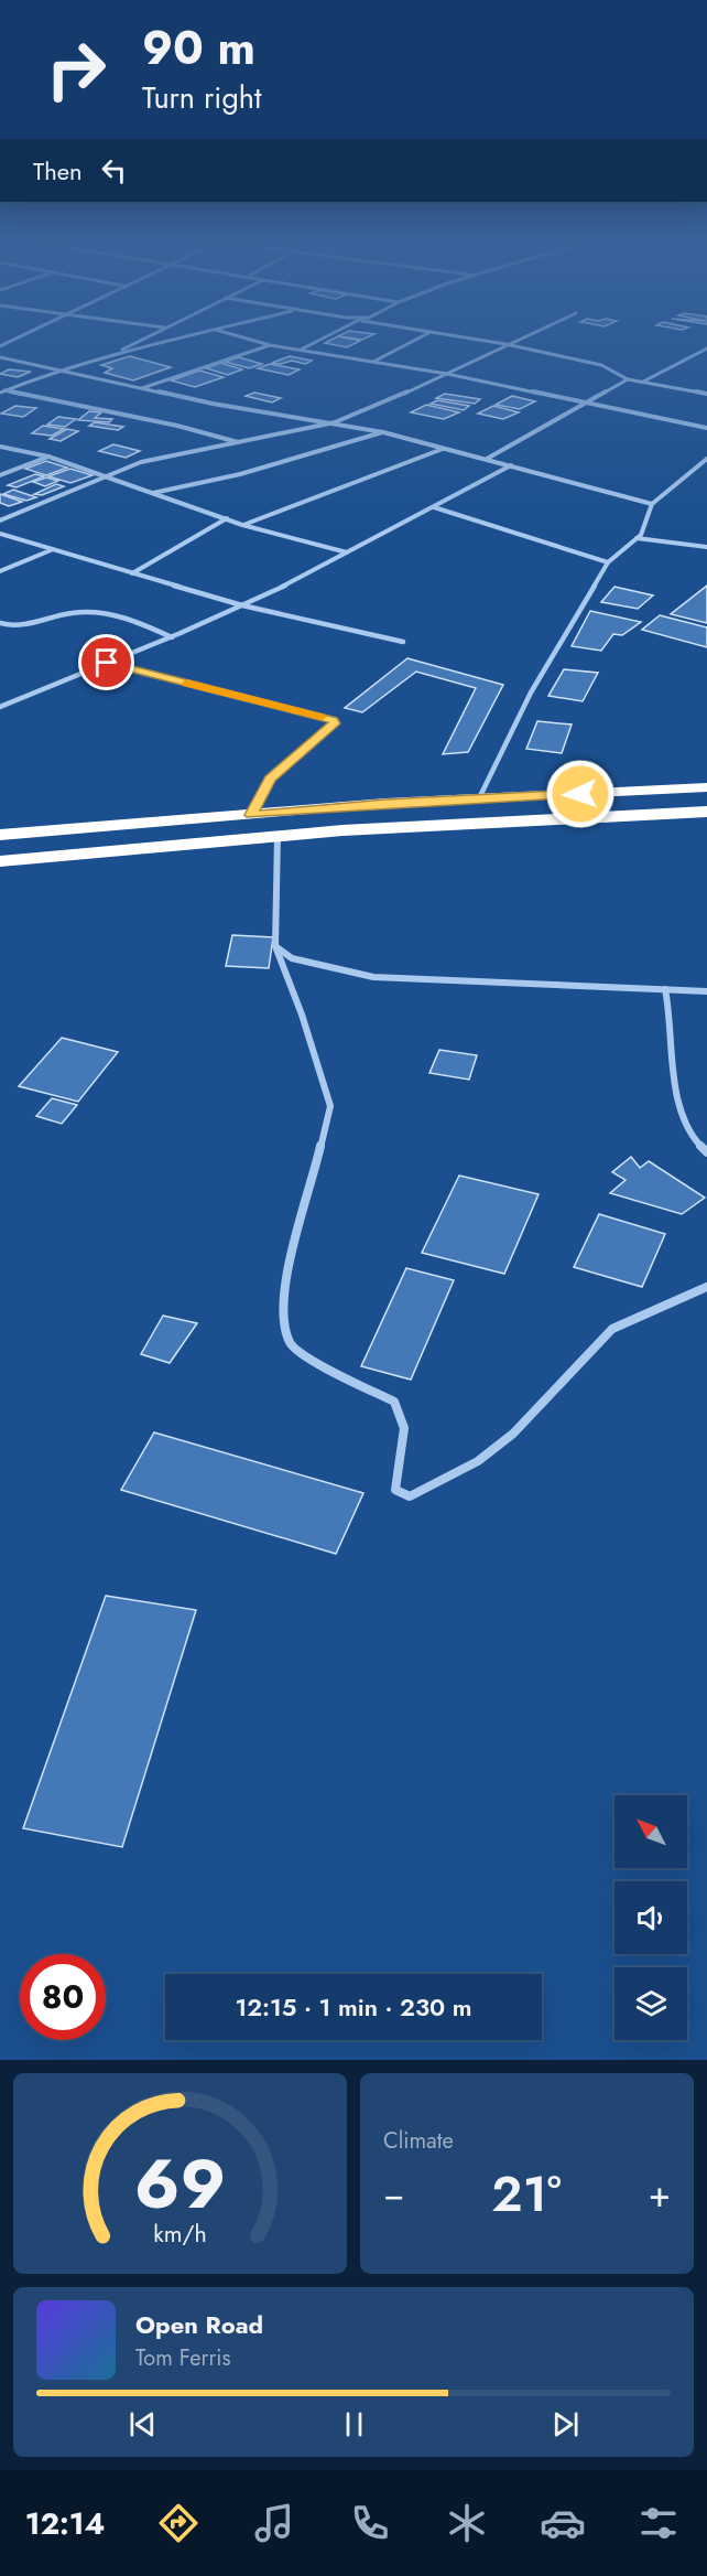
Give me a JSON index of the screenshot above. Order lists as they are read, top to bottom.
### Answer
{
  "north": "top left",
  "page": {
    "turn": ["90 m", "Turn right"],
    "then": "Then",
    "limit": "80",
    "trip": "12:15 · 1 min · 230 m",
    "tile": "Climate",
    "heat": ["−", "21°", "+"],
    "song": ["Open Road", "Tom Ferris"],
    "tabs": "12:14",
    "gauge": ["69", "km/h"]
  }
}
